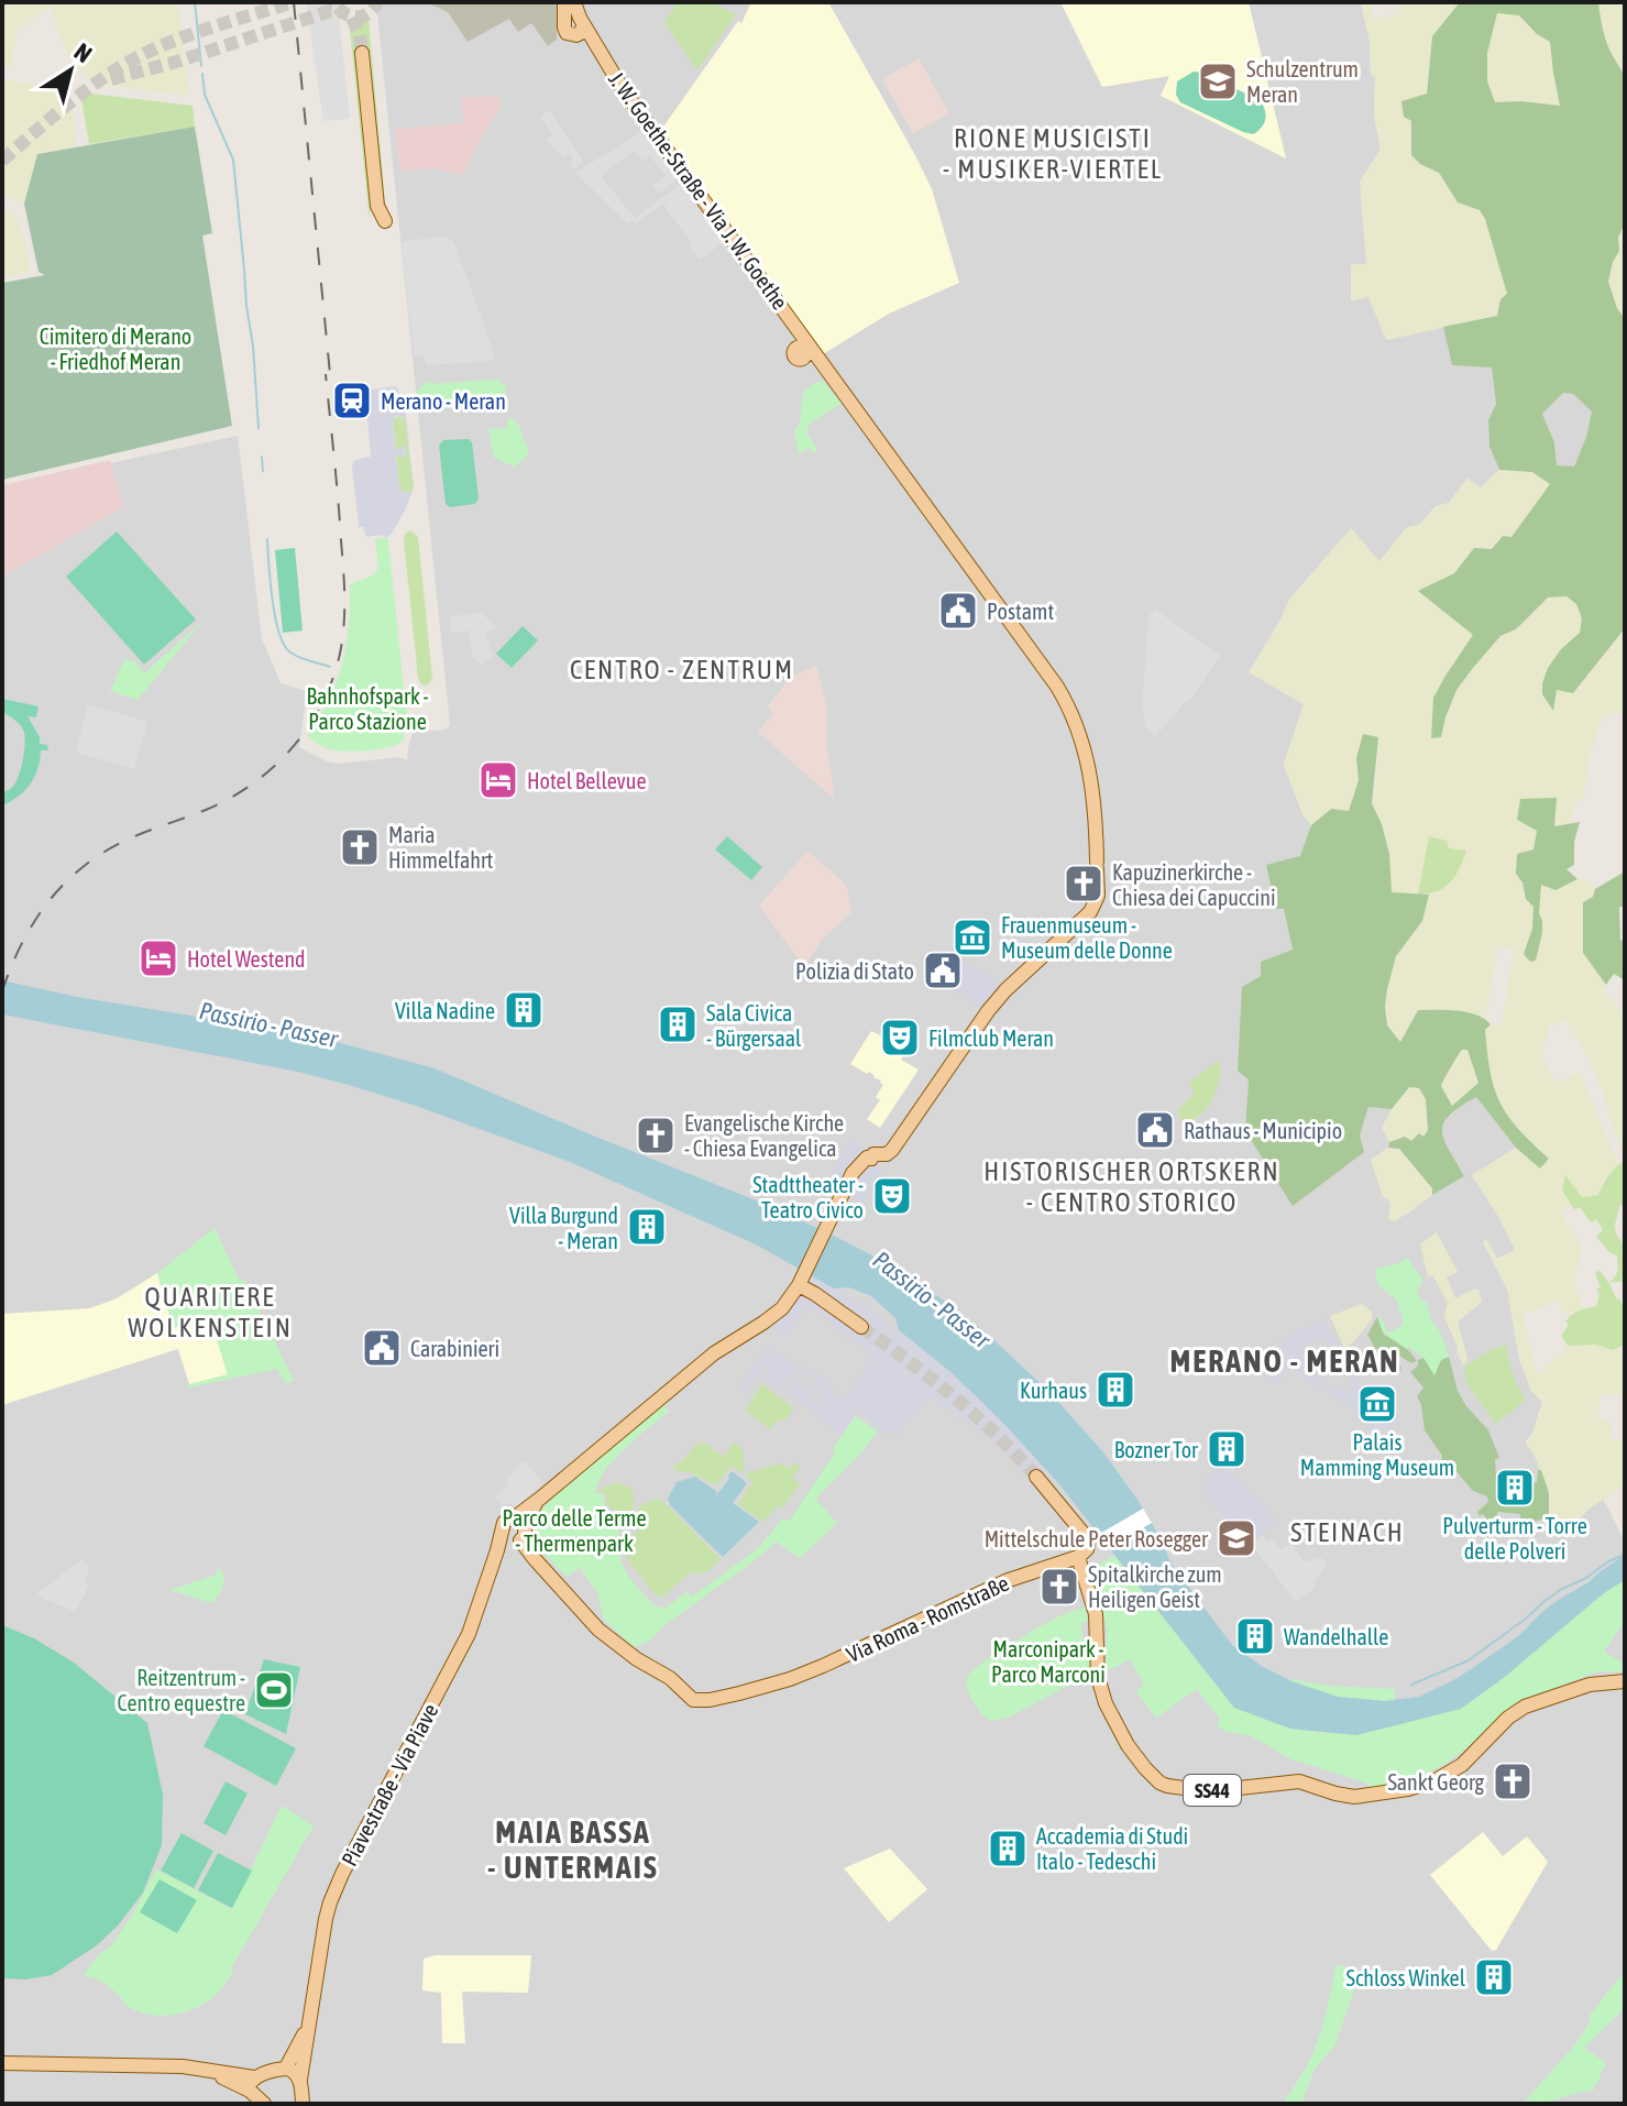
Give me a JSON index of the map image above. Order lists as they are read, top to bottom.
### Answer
{
  "streets": {
    "main road": [
      "J. W. Goethe-Straße - Via J. W. Goethe",
      "Via Roma - Romstraße",
      "Piavestraße - Via Piave",
      "SS44"
    ]
  },
  "crossings": [
    ["J. W. Goethe-Straße - Via J. W. Goethe", "Piavestraße - Via Piave"],
    ["Via Roma - Romstraße", "Piavestraße - Via Piave"],
    ["Via Roma - Romstraße", "SS44"]
  ],
  "districts": [
    "RIONE MUSICISTI - MUSIKER-VIERTEL",
    "CENTRO - ZENTRUM",
    "HISTORISCHER ORTSKERN - CENTRO STORICO",
    "QUARITERE WOLKENSTEIN",
    "MERANO - MERAN",
    "STEINACH",
    "MAIA BASSA - UNTERMAIS"
  ],
  "water": ["Passirio - Passer"],
  "parks": [
    "Cimitero di Merano - Friedhof Meran",
    "Bahnhofspark - Parco Stazione",
    "Parco delle Terme - Thermenpark",
    "Marconipark - Parco Marconi"
  ],
  "places": {
    "school or university": ["Schulzentrum Meran", "Mittelschule Peter Rosegger"],
    "station": ["Merano - Meran"],
    "public building": [
      "Postamt",
      "Polizia di Stato",
      "Rathaus - Municipio",
      "Carabinieri"
    ],
    "hotel": ["Hotel Bellevue", "Hotel Westend"],
    "church": [
      "Maria Himmelfahrt",
      "Kapuzinerkirche - Chiesa dei Capuccini",
      "Evangelische Kirche - Chiesa Evangelica",
      "Spitalkirche zum Heiligen Geist",
      "Sankt Georg"
    ],
    "museum": ["Frauenmuseum - Museum delle Donne", "Palais Mamming Museum"],
    "building": [
      "Villa Nadine",
      "Sala Civica - Bürgersaal",
      "Villa Burgund - Meran",
      "Kurhaus",
      "Bozner Tor",
      "Pulverturm - Torre delle Polveri",
      "Wandelhalle",
      "Accademia di Studi Italo - Tedeschi",
      "Schloss Winkel"
    ],
    "theatre": ["Filmclub Meran", "Stadttheater - Teatro Civico"],
    "sports": ["Reitzentrum - Centro equestre"]
  },
  "north": "top right"
}
